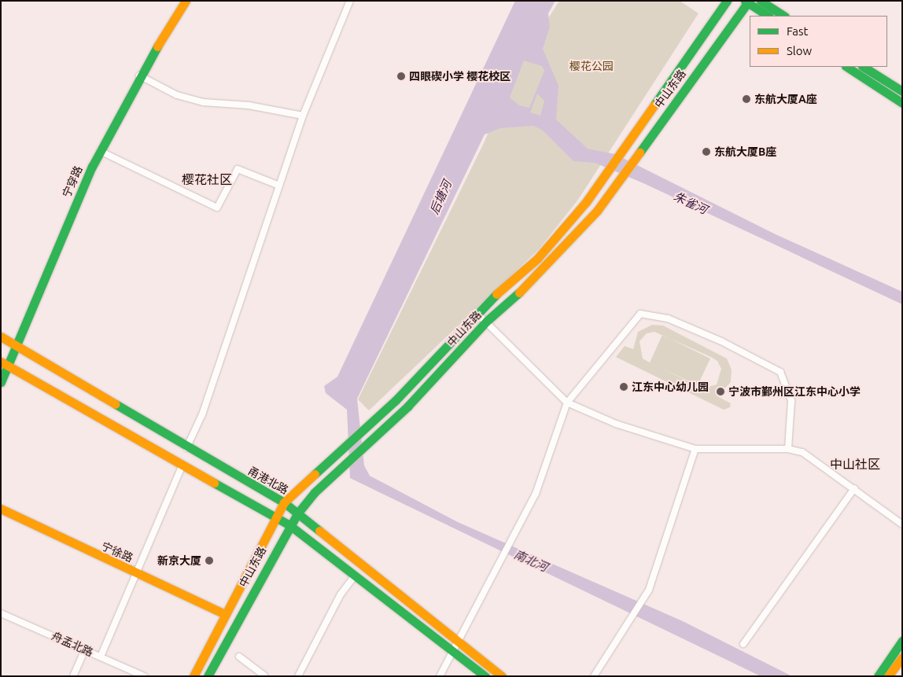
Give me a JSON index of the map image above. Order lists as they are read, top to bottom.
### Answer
{
  "streets": {
    "main road": [
      "中山东路",
      "宁穿路",
      "甬港北路",
      "宁徐路"
    ],
    "street": ["舟孟北路"]
  },
  "crossings": [
    ["中山东路", "甬港北路"],
    ["中山东路", "宁徐路"],
    ["宁穿路", "甬港北路"]
  ],
  "districts": ["樱花社区", "中山社区"],
  "water": ["后塘河", "朱雀河", "南北河"],
  "parks": ["樱花公园"],
  "places": [
    "四眼碶小学 樱花校区",
    "东航大厦A座",
    "东航大厦B座",
    "江东中心幼儿园",
    "宁波市鄞州区江东中心小学",
    "新京大厦"
  ],
  "legend": ["Fast", "Slow"]
}
